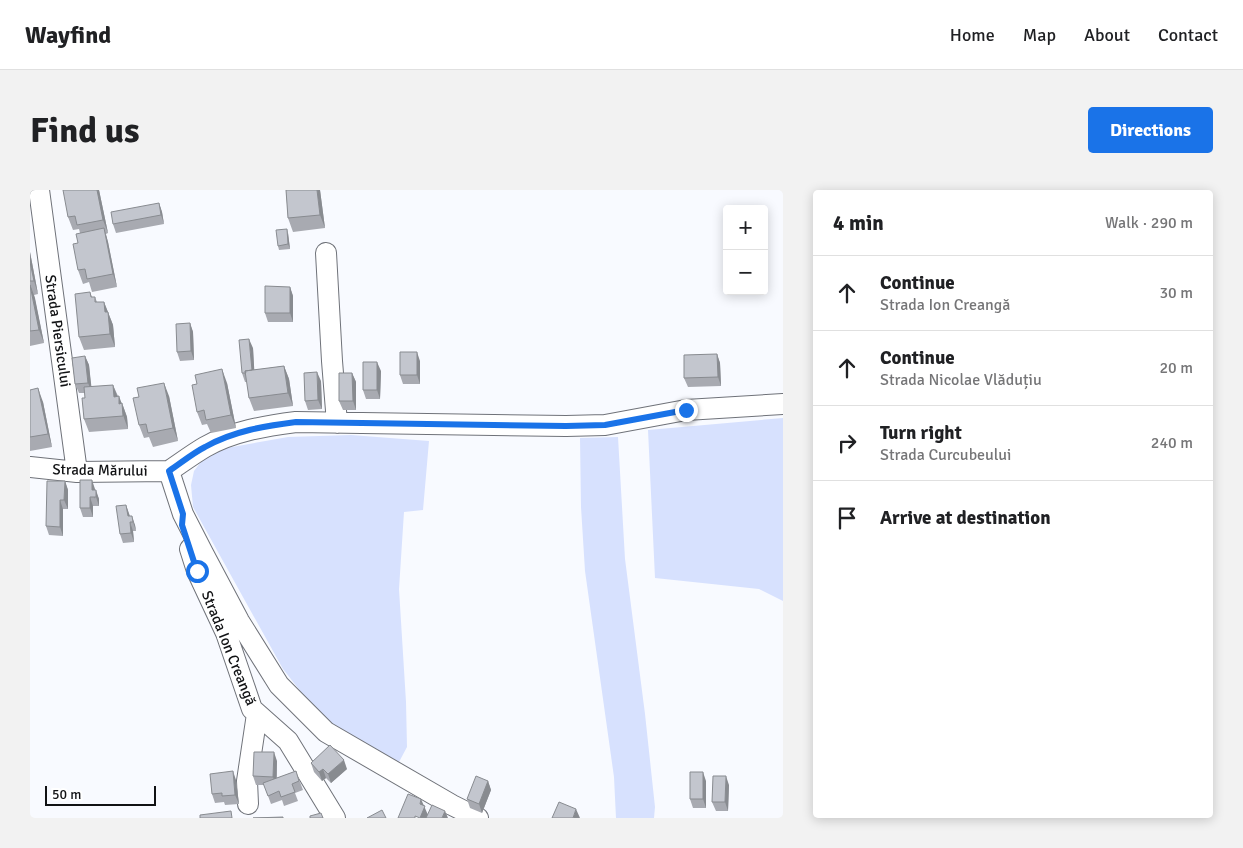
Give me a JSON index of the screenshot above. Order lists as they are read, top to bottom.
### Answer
{
  "streets": {
    "street": ["Strada Piersicului", "Strada Mărului", "Strada Ion Creangă"]
  },
  "crossings": [
    ["Strada Piersicului", "Strada Mărului"]
  ],
  "scale_bar": "50 m",
  "page": {
    "header": "Wayfind",
    "nav": [
      "Home",
      "Map",
      "About",
      "Contact"
    ],
    "buttons": "Directions",
    "title": "Find us",
    "heading": ["4 min", "Walk · 290 m"],
    "map_buttons": ["+", "−"],
    "list": [
      ["Continue", "Strada Ion Creangă", "30 m"],
      ["Continue", "Strada Nicolae Vlăduțiu", "20 m"],
      ["Turn right", "Strada Curcubeului", "240 m"],
      "Arrive at destination"
    ],
    "scale": "50 m"
  }
}
